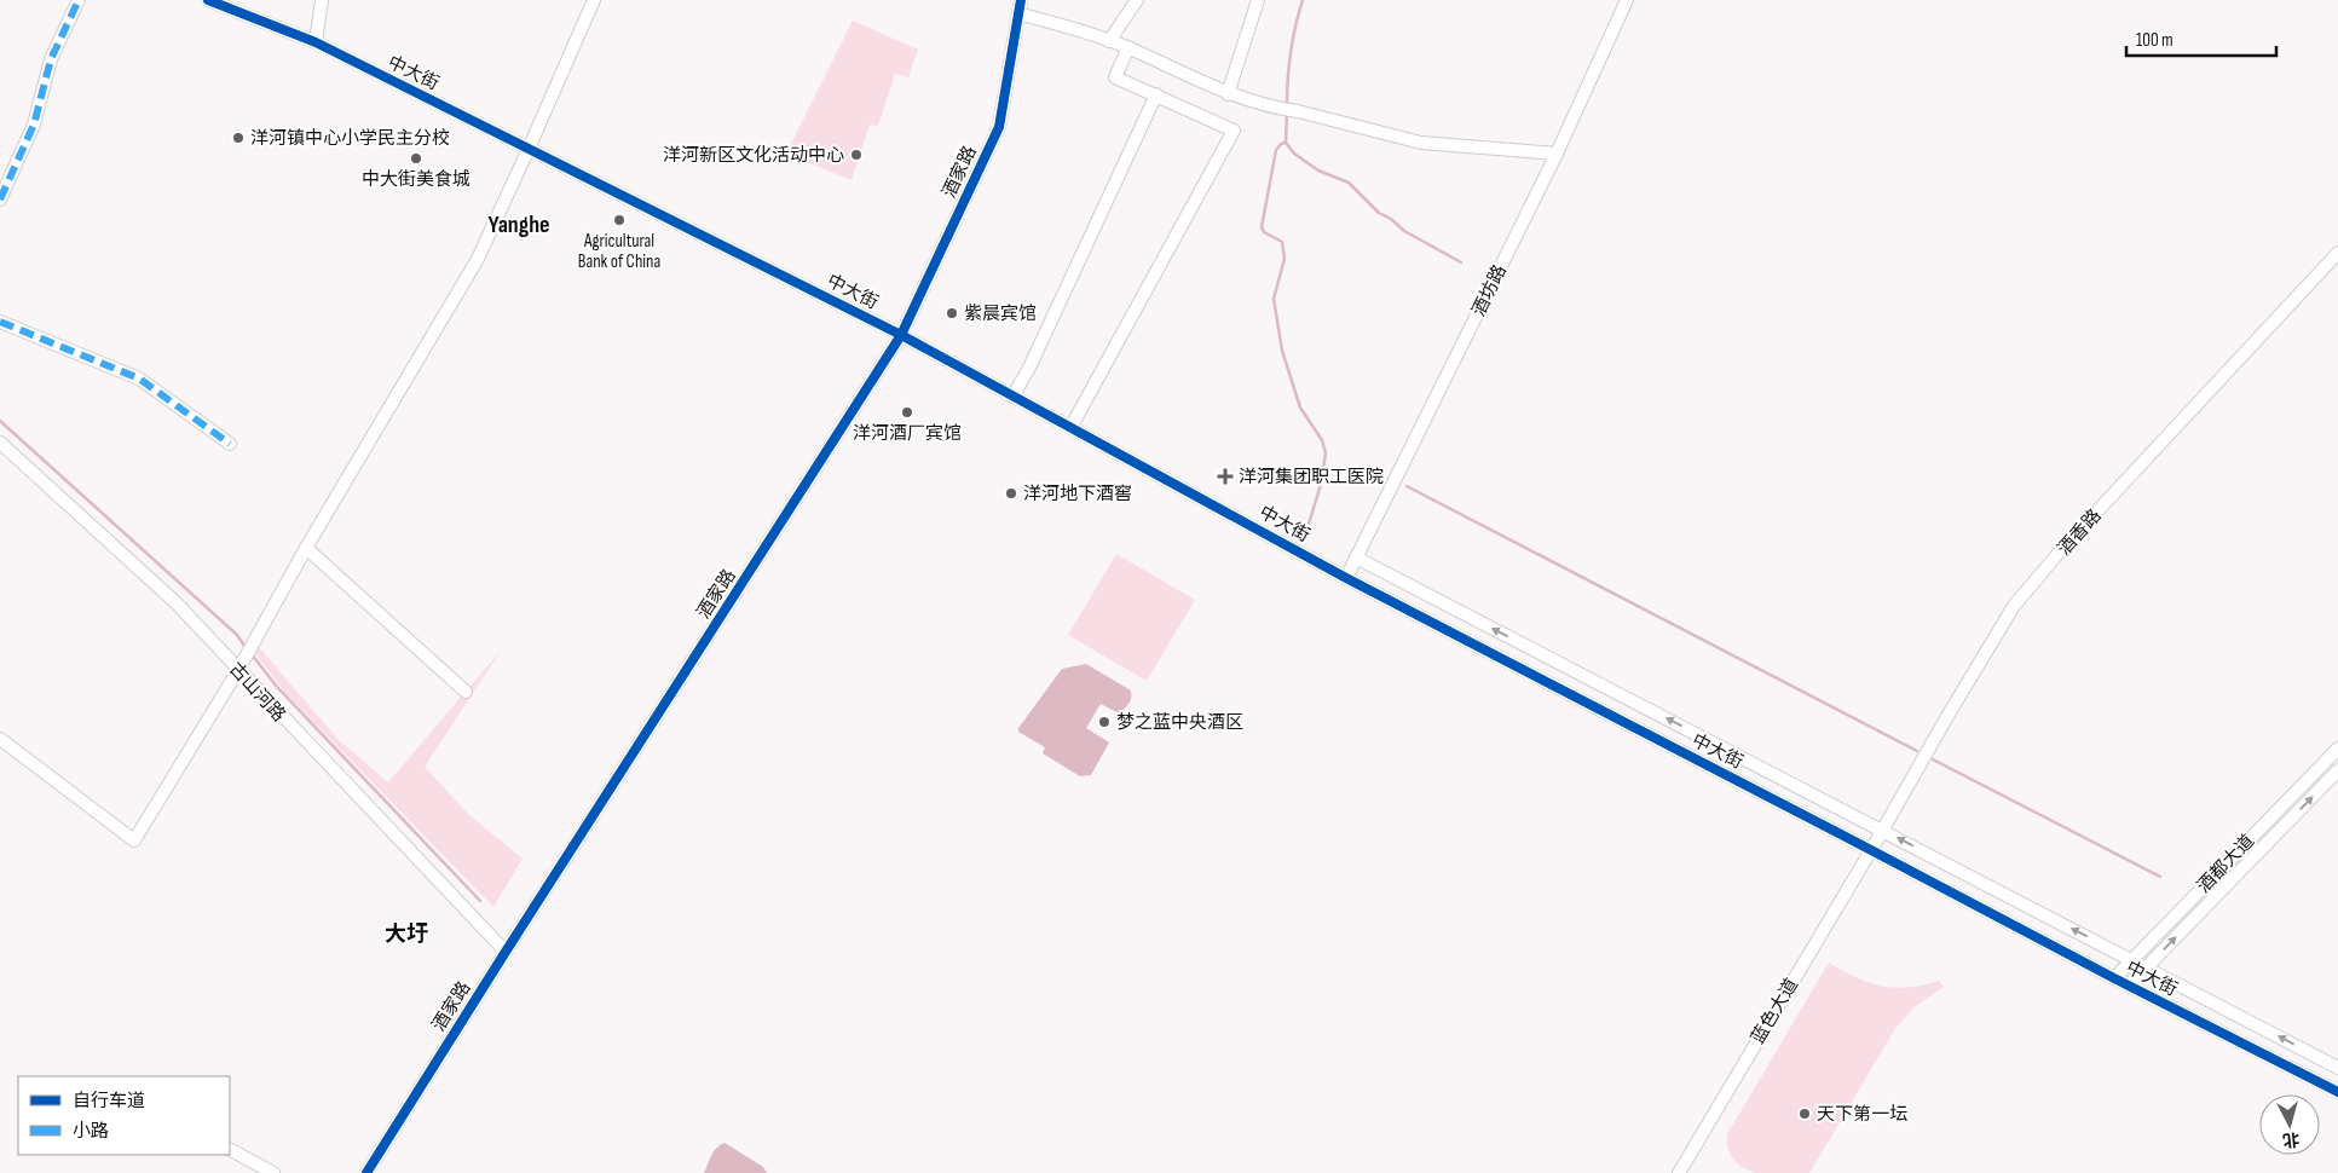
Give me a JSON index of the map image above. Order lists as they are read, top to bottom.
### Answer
{
  "streets": {
    "street": [
      "中大街",
      "酒家路",
      "酒坊路",
      "酒香路",
      "古山河路",
      "酒都大道",
      "蓝色大道"
    ]
  },
  "crossings": [
    ["中大街", "酒家路"],
    ["中大街", "酒坊路"],
    ["中大街", "酒香路"],
    ["中大街", "酒都大道"],
    ["中大街", "蓝色大道"],
    ["酒家路", "古山河路"],
    ["酒香路", "蓝色大道"]
  ],
  "districts": ["Yanghe", "大圩"],
  "places": {
    "other": [
      "洋河镇中心小学民主分校",
      "洋河新区文化活动中心",
      "中大街美食城",
      "Agricultural Bank of China",
      "紫晨宾馆",
      "洋河酒厂宾馆",
      "洋河地下酒窖",
      "梦之蓝中央酒区",
      "天下第一坛"
    ],
    "health": ["洋河集团职工医院"]
  },
  "legend": ["自行车道", "小路"],
  "scale_bar": "100 m",
  "north": "bottom"
}
